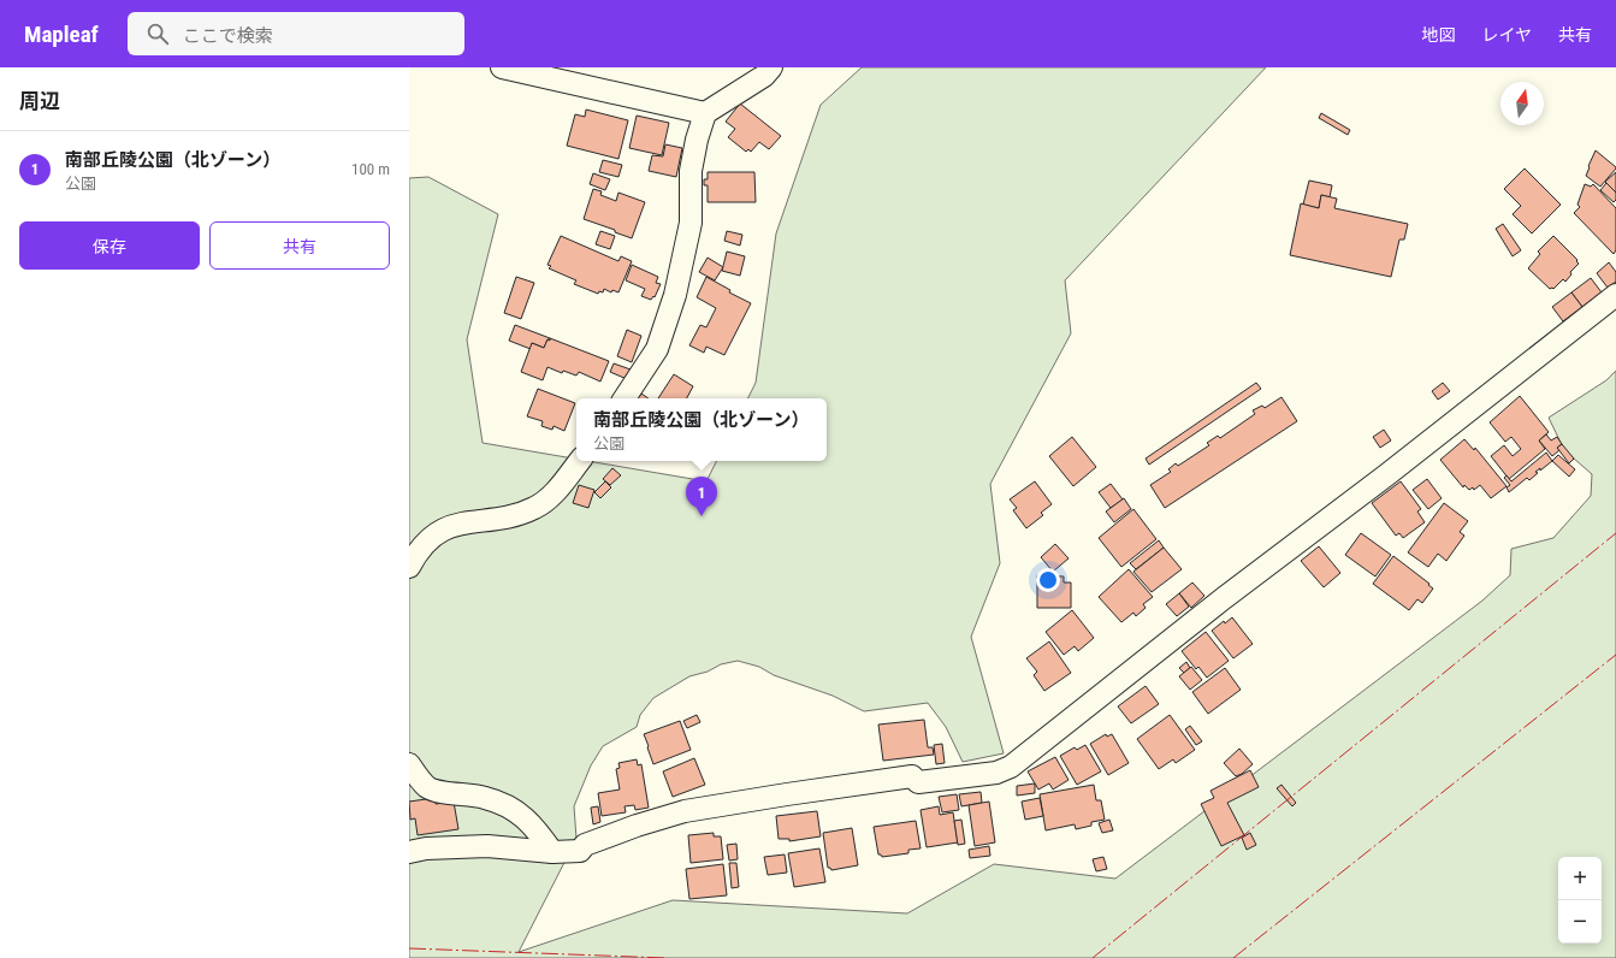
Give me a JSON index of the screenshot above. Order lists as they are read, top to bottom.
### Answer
{
  "north": "top",
  "page": {
    "header": "Mapleaf",
    "search": "ここで検索",
    "nav": ["地図", "レイヤ", "共有"],
    "heading": "周辺",
    "list": [
      {
        "mark": "1",
        "name": "南部丘陵公園（北ゾーン）",
        "note": "公園",
        "value": "100 m"
      }
    ],
    "buttons": ["保存", "共有"],
    "popup": ["南部丘陵公園（北ゾーン）", "公園"],
    "pins": "1",
    "map_buttons": ["+", "−"]
  }
}
